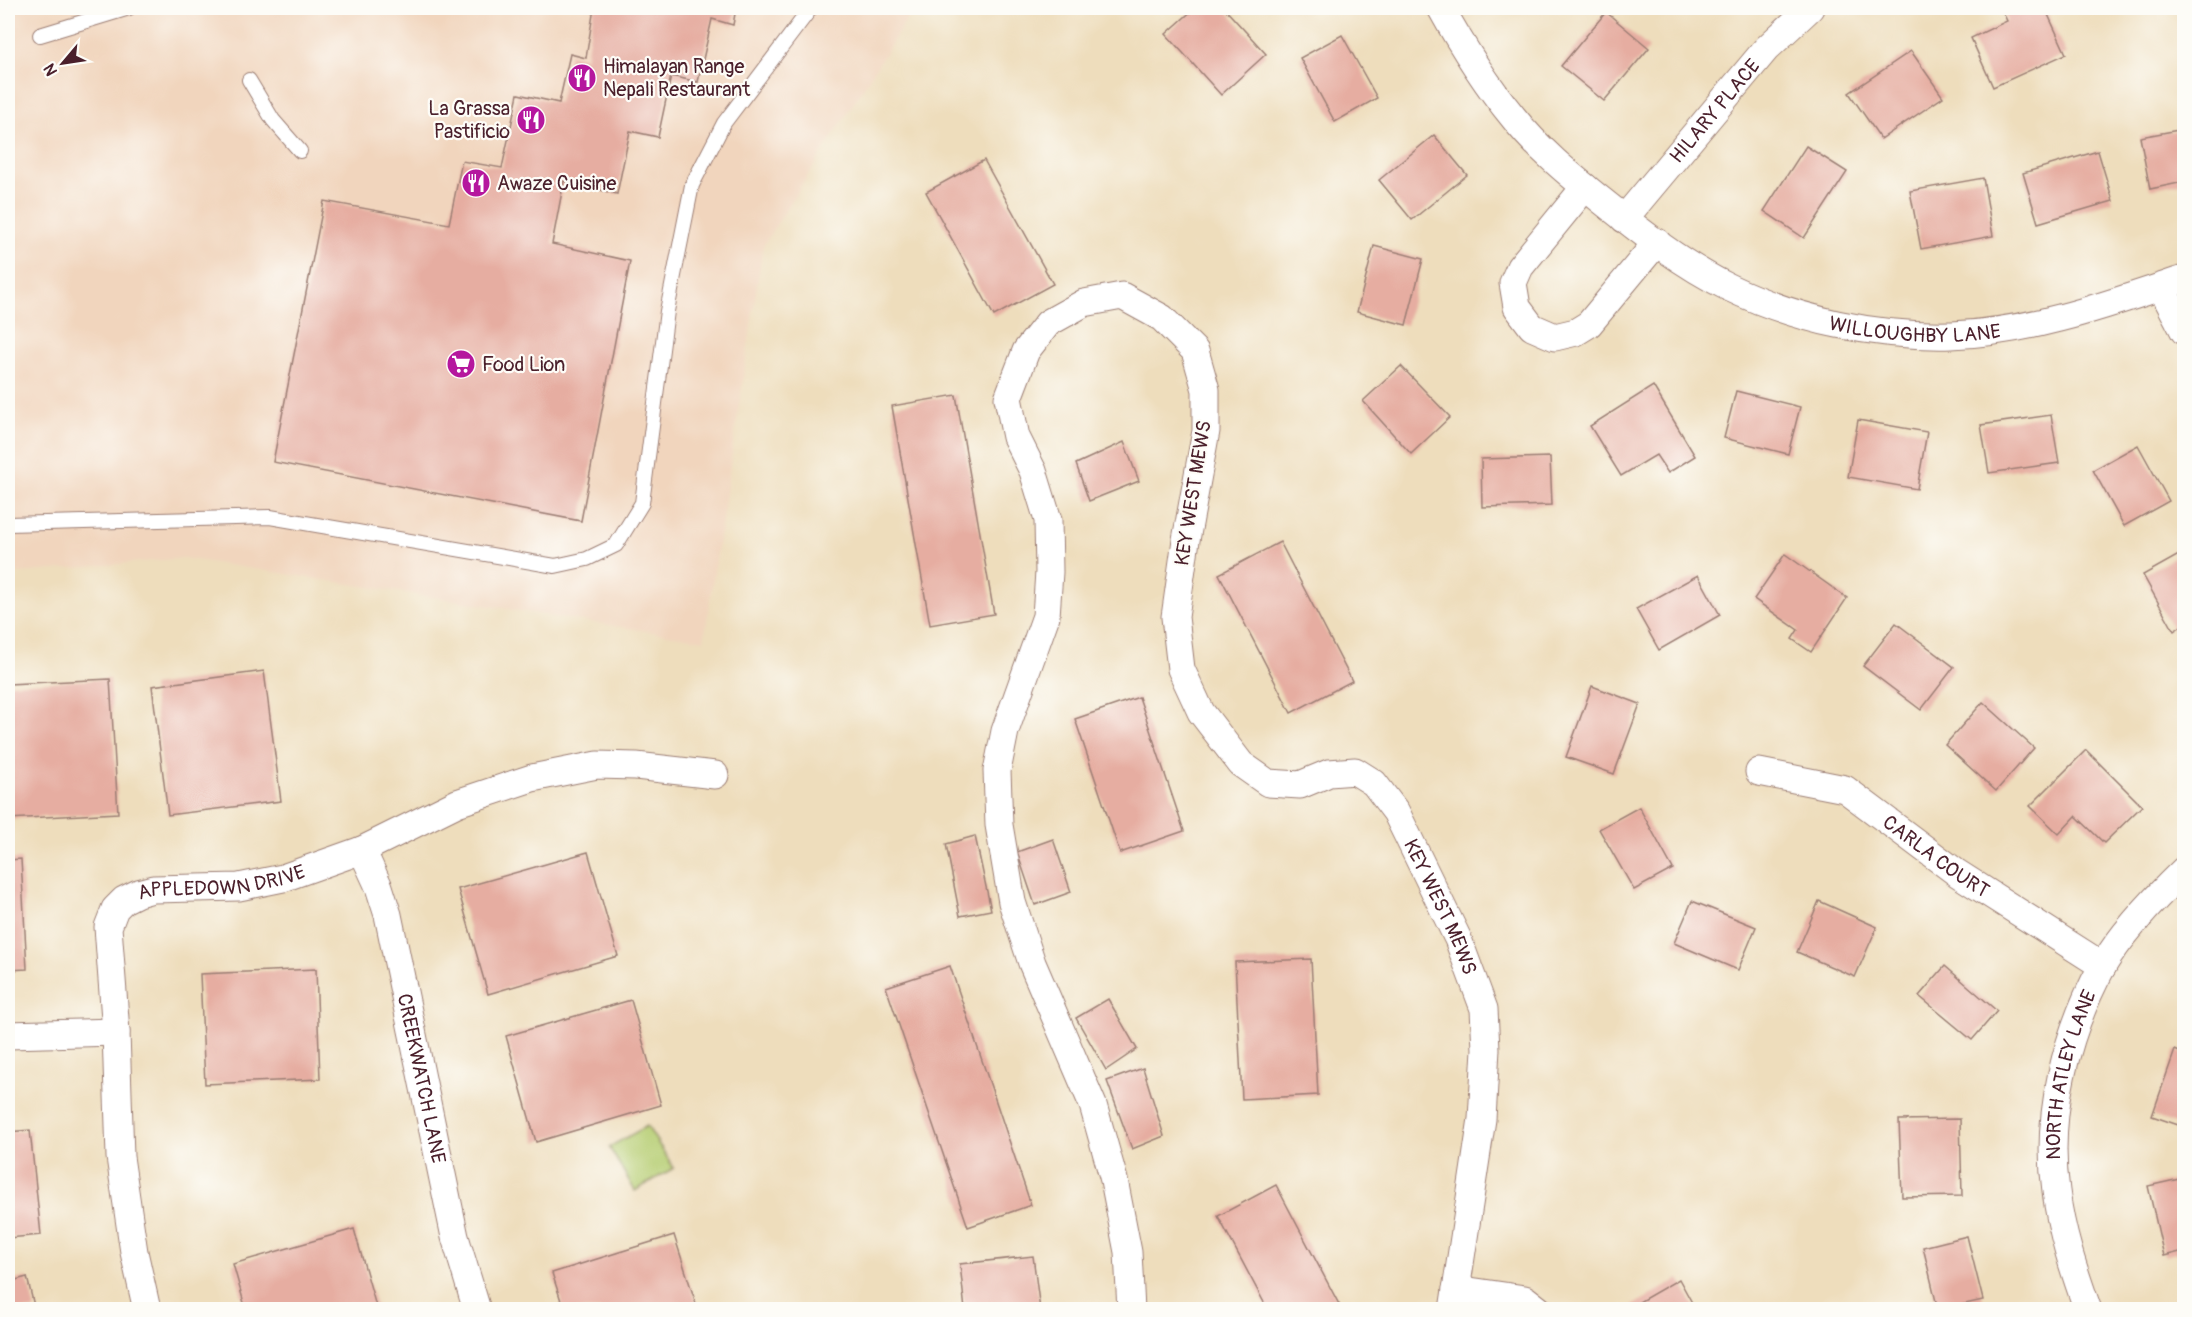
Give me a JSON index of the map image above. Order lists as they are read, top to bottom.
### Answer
{
  "streets": {
    "street": [
      "HILARY PLACE",
      "WILLOUGHBY LANE",
      "KEY WEST MEWS",
      "CARLA COURT",
      "APPLEDOWN DRIVE",
      "NORTH ATLEY LANE",
      "CREEKWATCH LANE"
    ]
  },
  "crossings": [
    ["HILARY PLACE", "WILLOUGHBY LANE"],
    ["CARLA COURT", "NORTH ATLEY LANE"],
    ["APPLEDOWN DRIVE", "CREEKWATCH LANE"]
  ],
  "places": {
    "restaurant": ["Himalayan Range Nepali Restaurant", "La Grassa Pastificio", "Awaze Cuisine"],
    "supermarket": ["Food Lion"]
  },
  "north": "bottom left"
}
